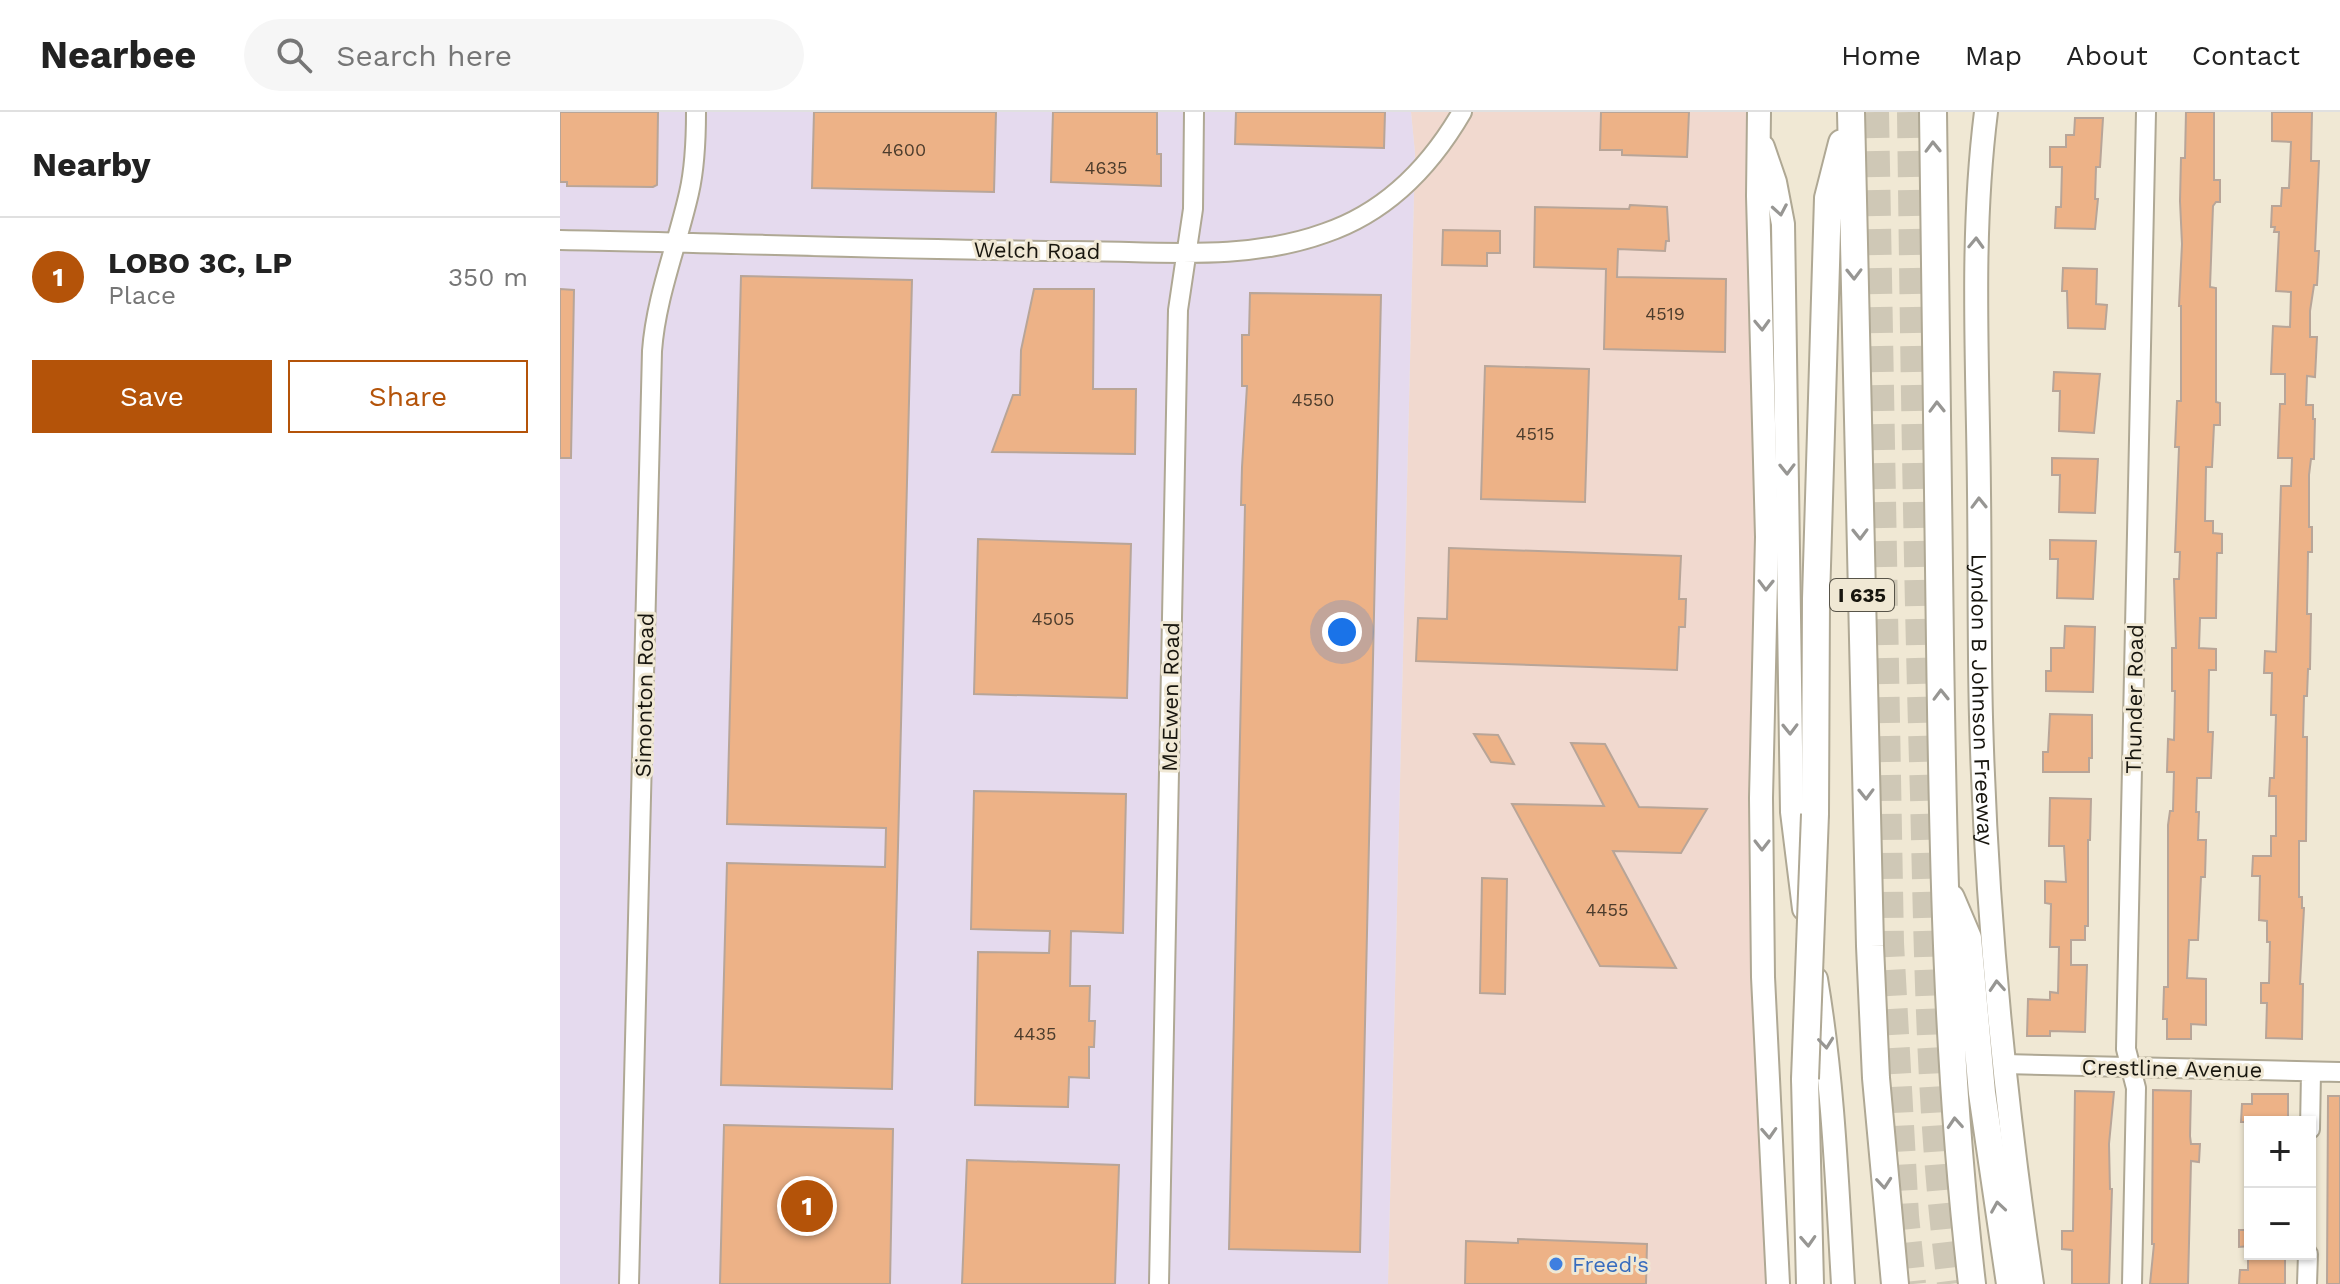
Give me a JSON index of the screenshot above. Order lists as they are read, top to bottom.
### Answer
{
  "streets": {
    "highway": ["I 635", "Lyndon B Johnson Freeway"],
    "street": [
      "Welch Road",
      "Simonton Road",
      "McEwen Road",
      "Thunder Road",
      "Crestline Avenue"
    ]
  },
  "crossings": [
    ["Welch Road", "Simonton Road"],
    ["Welch Road", "McEwen Road"],
    ["Lyndon B Johnson Freeway", "Crestline Avenue"],
    ["Thunder Road", "Crestline Avenue"]
  ],
  "places": ["Freed's"],
  "house_numbers": [
    "4600",
    "4635",
    "4519",
    "4550",
    "4515",
    "4505",
    "4455",
    "4435"
  ],
  "page": {
    "header": "Nearbee",
    "search": "Search here",
    "nav": [
      "Home",
      "Map",
      "About",
      "Contact"
    ],
    "heading": "Nearby",
    "list": [
      {
        "mark": "1",
        "name": "LOBO 3C, LP",
        "note": "Place",
        "value": "350 m"
      }
    ],
    "buttons": ["Save", "Share"],
    "map_buttons": ["+", "−"],
    "pins": "1"
  }
}
